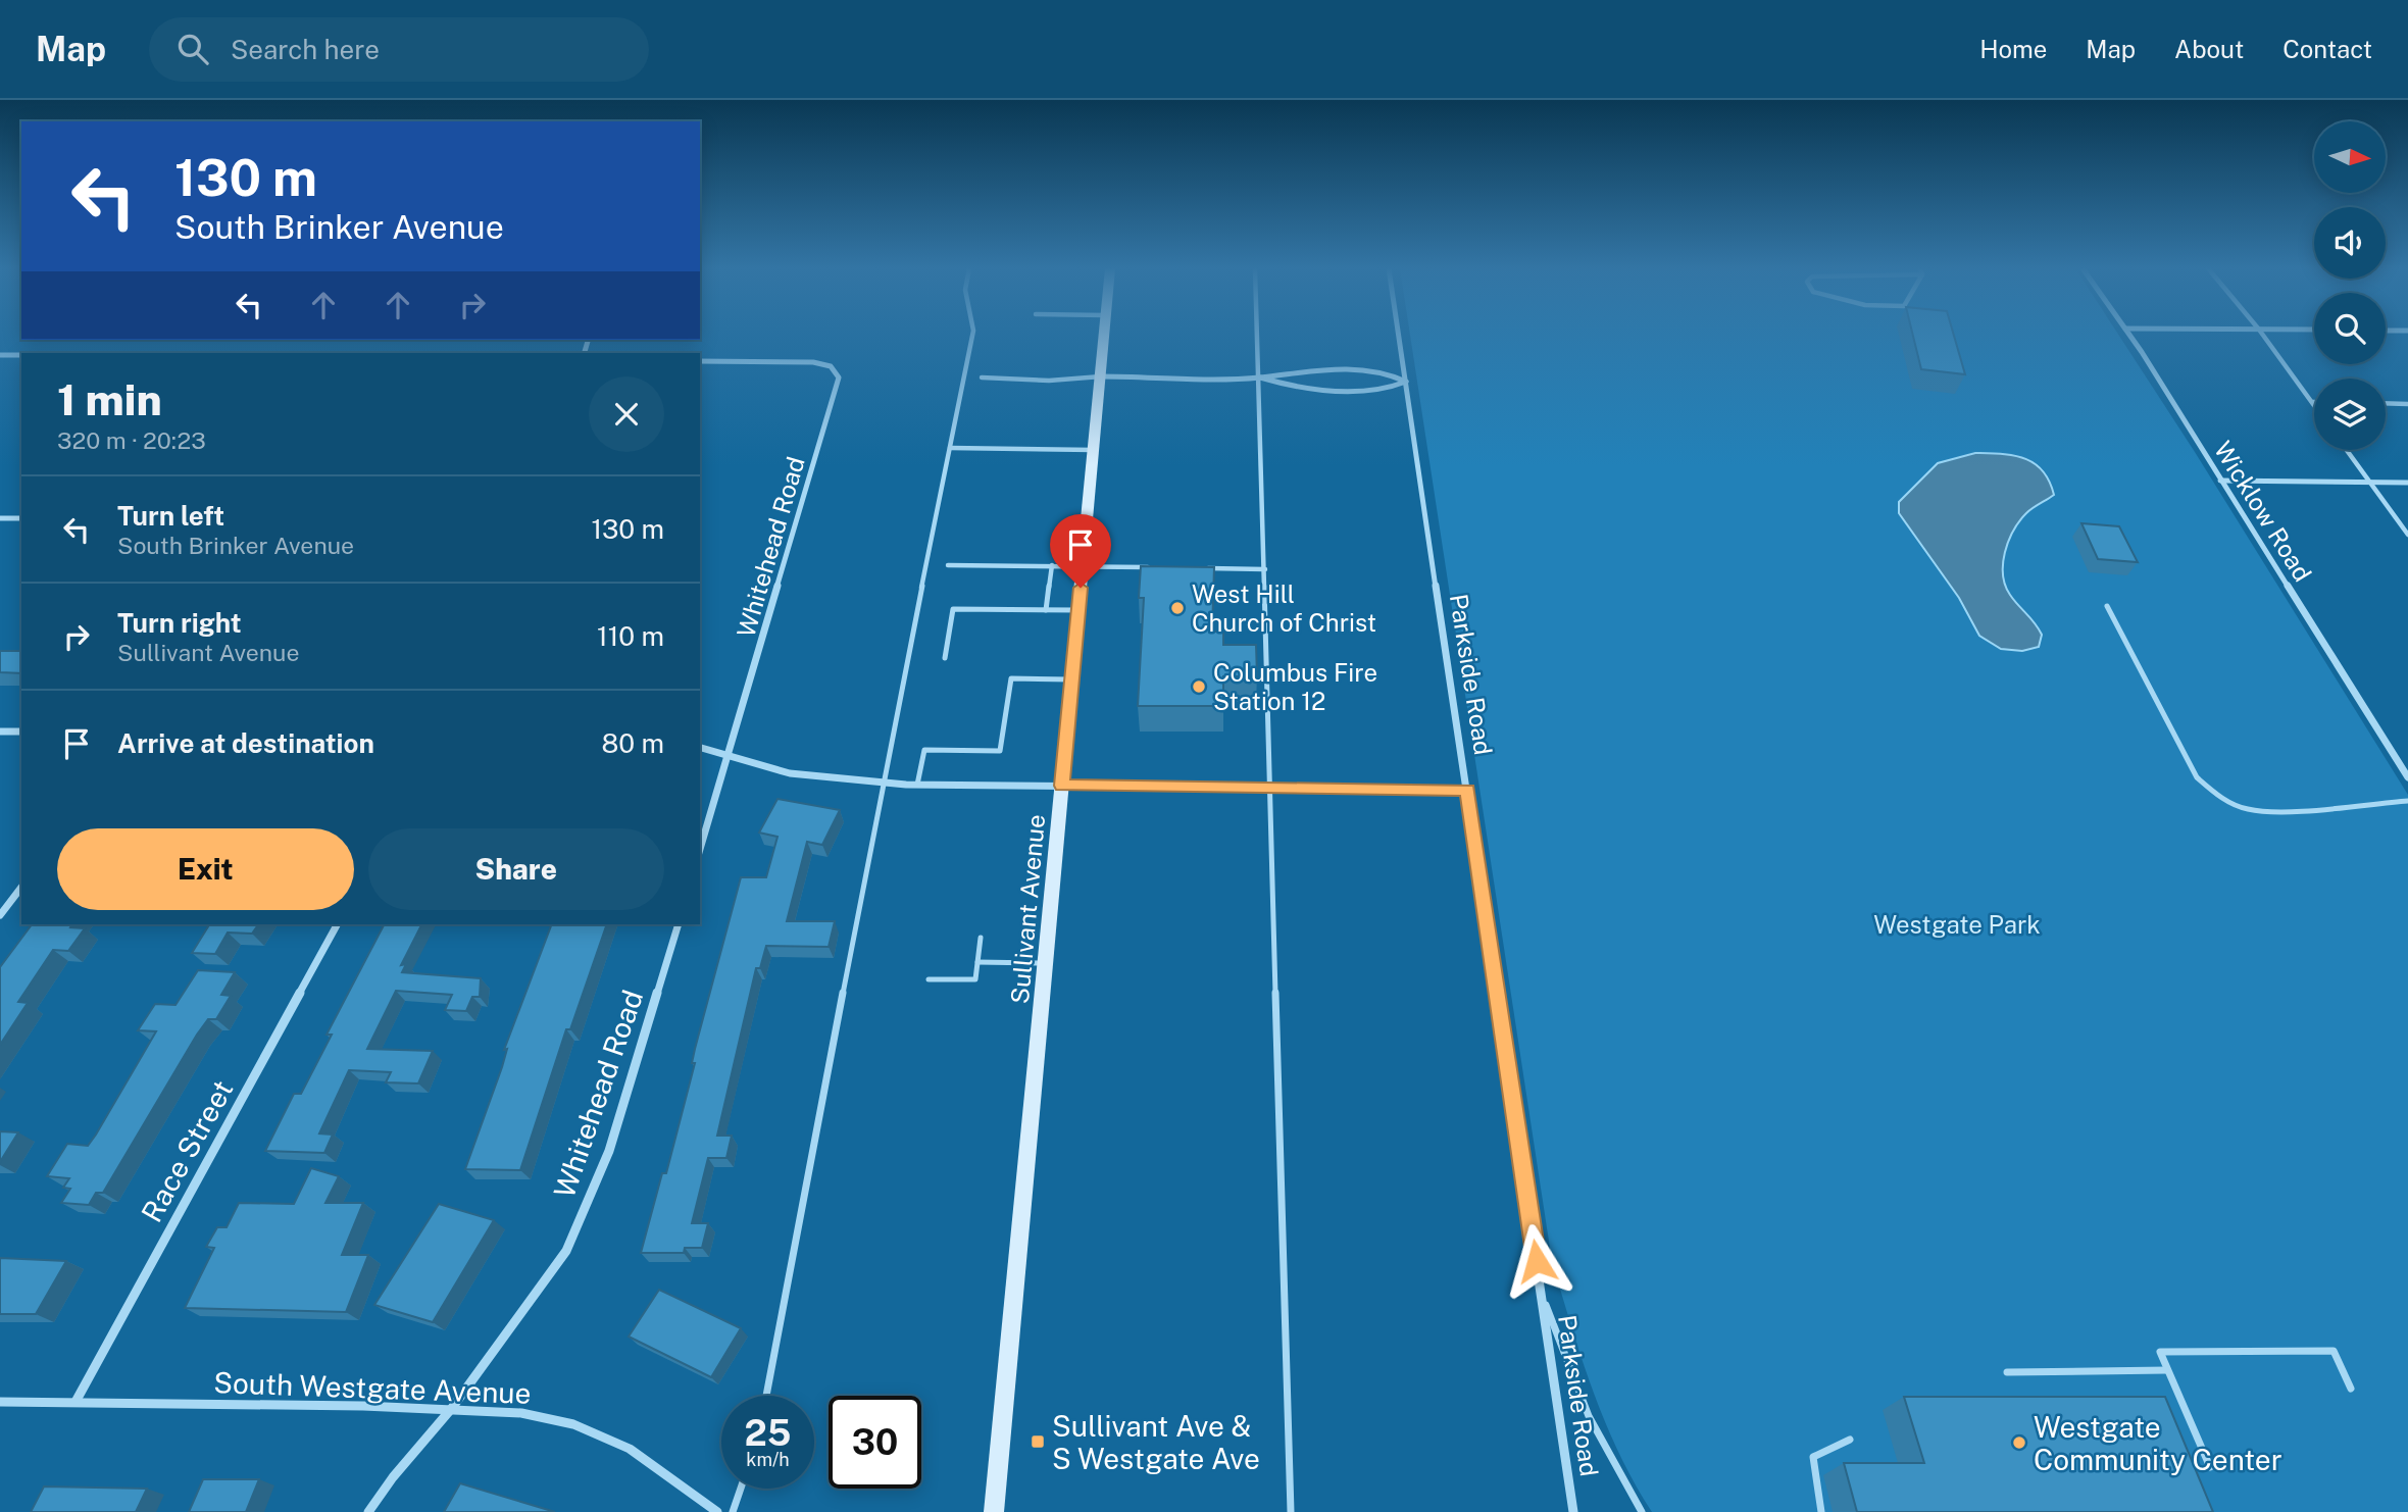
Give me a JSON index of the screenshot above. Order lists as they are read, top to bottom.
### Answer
{
  "streets": {
    "main road": ["Sullivant Avenue"],
    "street": [
      "Wicklow Road",
      "Whitehead Road",
      "Parkside Road",
      "Race Street",
      "South Westgate Avenue"
    ]
  },
  "crossings": [
    ["Whitehead Road", "South Westgate Avenue"],
    ["Race Street", "South Westgate Avenue"]
  ],
  "parks": ["Westgate Park"],
  "places": {
    "other": ["West Hill Church of Christ", "Columbus Fire Station 12", "Westgate Community Center"],
    "transit": ["Sullivant Ave & S Westgate Ave"]
  },
  "north": "right",
  "page": {
    "header": "Map",
    "search": "Search here",
    "nav": [
      "Home",
      "Map",
      "About",
      "Contact"
    ],
    "turn": ["130 m", "South Brinker Avenue"],
    "heading": ["1 min", "320 m · 20:23"],
    "list": [
      {
        "name": "Turn left",
        "note": "South Brinker Avenue",
        "value": "130 m"
      },
      {
        "name": "Turn right",
        "note": "Sullivant Avenue",
        "value": "110 m"
      },
      {
        "name": "Arrive at destination",
        "value": "80 m"
      }
    ],
    "buttons": ["Exit", "Share"],
    "speed": "25 km/h",
    "limit": "30"
  }
}
